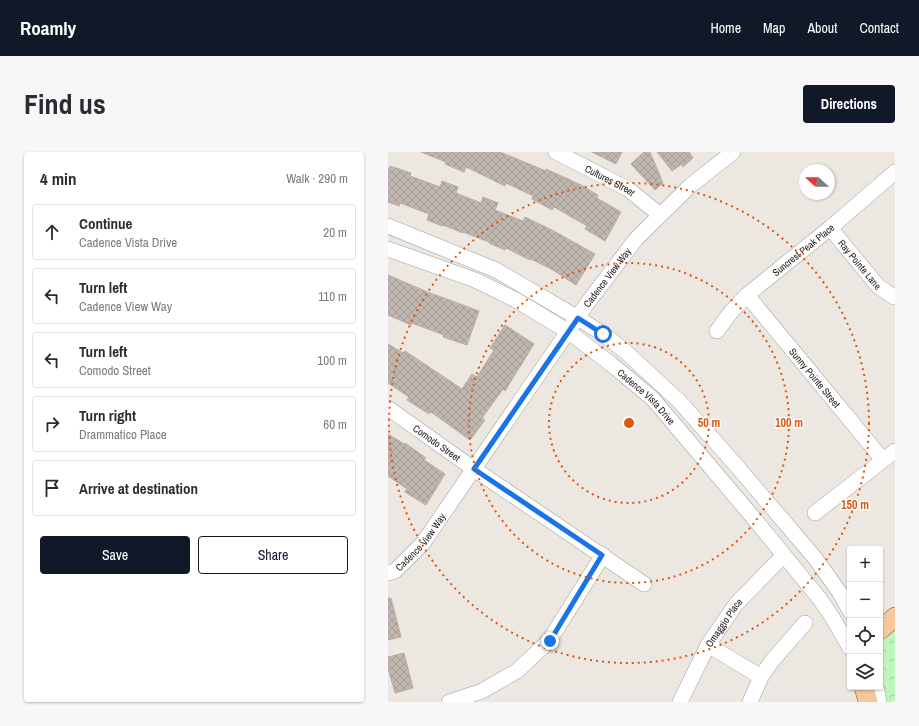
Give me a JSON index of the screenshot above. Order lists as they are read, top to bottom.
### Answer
{
  "streets": {
    "street": [
      "Cultures Street",
      "Suncrest Peak Place",
      "Ray Pointe Lane",
      "Cadence View Way",
      "Sunny Pointe Street",
      "Cadence Vista Drive",
      "Comodo Street",
      "Omaggio Place"
    ]
  },
  "crossings": [
    ["Cultures Street", "Cadence View Way"],
    ["Suncrest Peak Place", "Ray Pointe Lane"],
    ["Suncrest Peak Place", "Sunny Pointe Street"],
    ["Cadence View Way", "Cadence Vista Drive"],
    ["Cadence View Way", "Comodo Street"],
    ["Cadence Vista Drive", "Omaggio Place"]
  ],
  "north": "left",
  "page": {
    "header": "Roamly",
    "nav": [
      "Home",
      "Map",
      "About",
      "Contact"
    ],
    "title": "Find us",
    "buttons": [
      "Directions",
      ["Save", "Share"]
    ],
    "heading": ["4 min", "Walk · 290 m"],
    "list": [
      ["Continue", "Cadence Vista Drive", "20 m"],
      ["Turn left", "Cadence View Way", "110 m"],
      ["Turn left", "Comodo Street", "100 m"],
      ["Turn right", "Drammatico Place", "60 m"],
      "Arrive at destination"
    ],
    "map_buttons": ["+", "−"]
  },
  "rings": ["50 m", "100 m", "150 m"]
}
